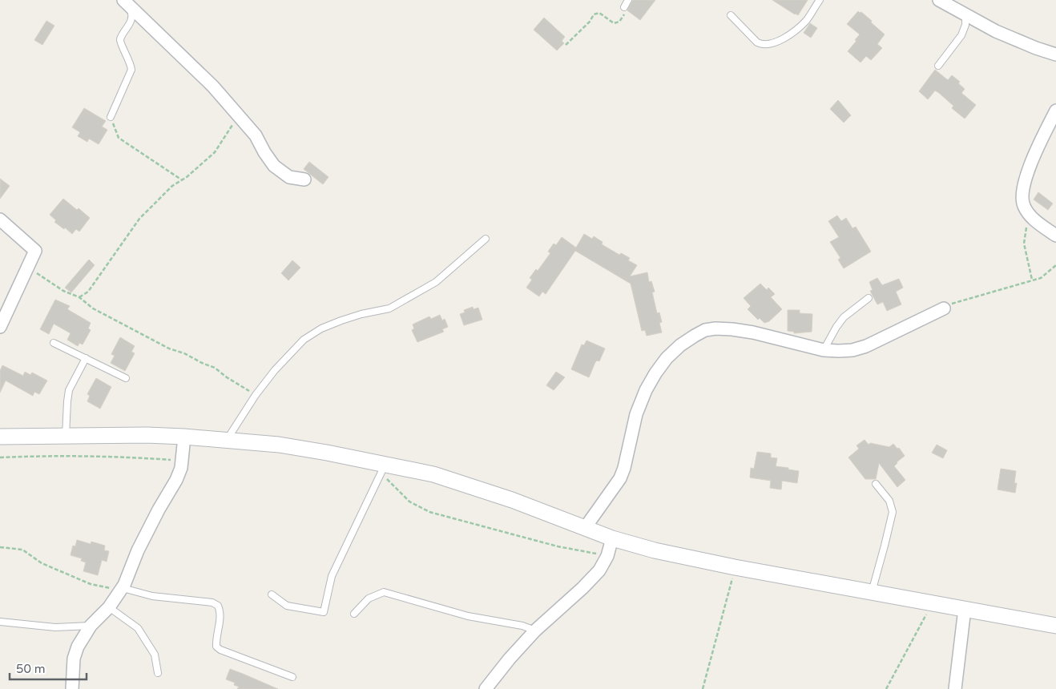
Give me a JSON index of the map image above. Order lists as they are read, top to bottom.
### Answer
{
  "scale_bar": "50 m"
}
